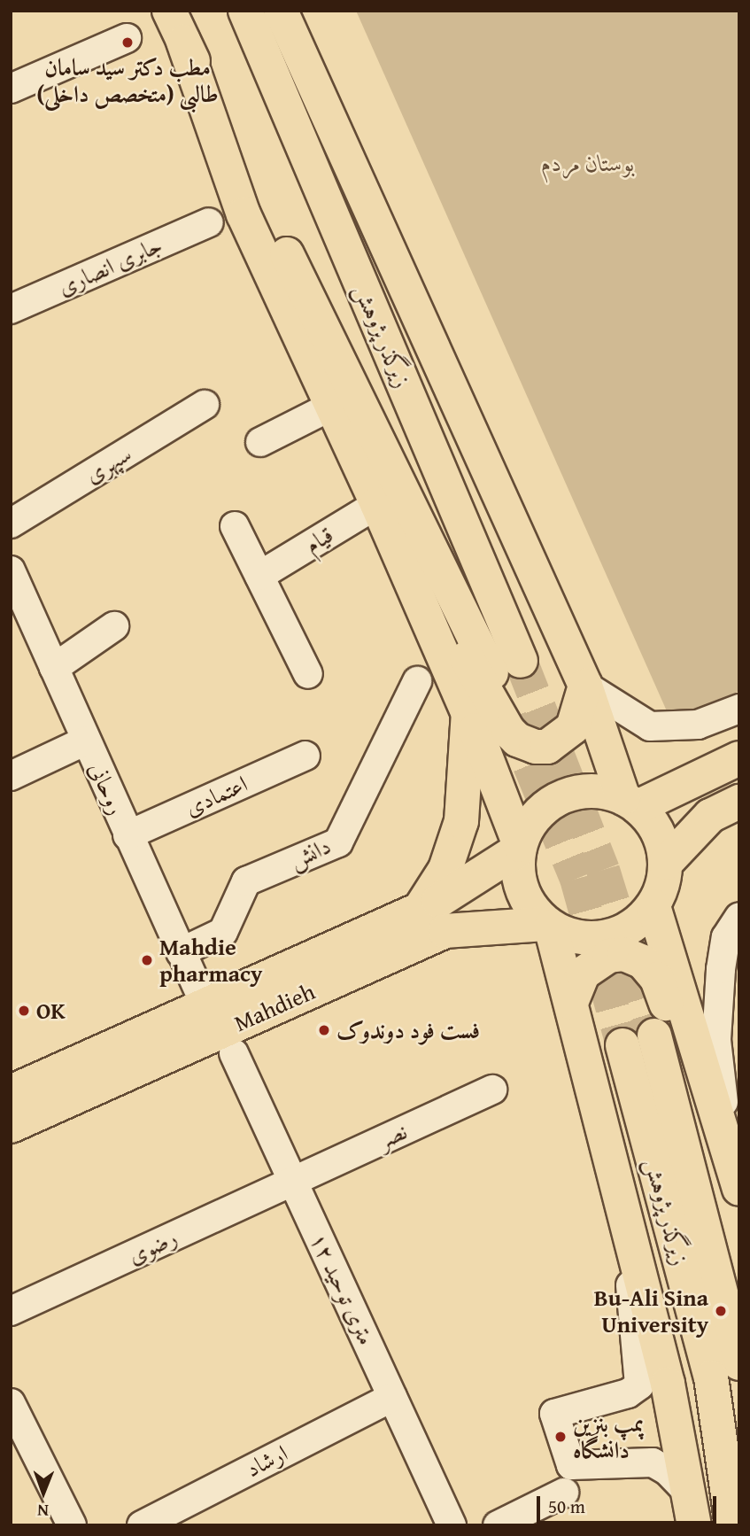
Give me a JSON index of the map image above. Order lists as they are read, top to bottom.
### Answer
{
  "streets": {
    "main road": ["زیرگذر پژوهش", "Mahdieh"],
    "street": [
      "جابری انصاری",
      "سپهری",
      "قیام",
      "روحانی",
      "اعتمادی",
      "دانش",
      "نصر",
      "رضوی",
      "۱۲ متری توحید",
      "ارشاد"
    ]
  },
  "crossings": [
    ["روحانی", "اعتمادی"],
    ["روحانی", "دانش"],
    ["روحانی", "Mahdieh"],
    ["نصر", "رضوی"],
    ["نصر", "۱۲ متری توحید"],
    ["رضوی", "۱۲ متری توحید"],
    ["۱۲ متری توحید", "ارشاد"]
  ],
  "parks": ["بوستان مردم"],
  "places": [
    "مطب دکتر سید سامان طالبی (متخصص داخلی)",
    "Mahdie pharmacy",
    "OK",
    "فست فود دوندوک",
    "Bu-Ali Sina University",
    "پمپ بنزین دانشگاه"
  ],
  "scale_bar": "50 m",
  "north": "bottom"
}
